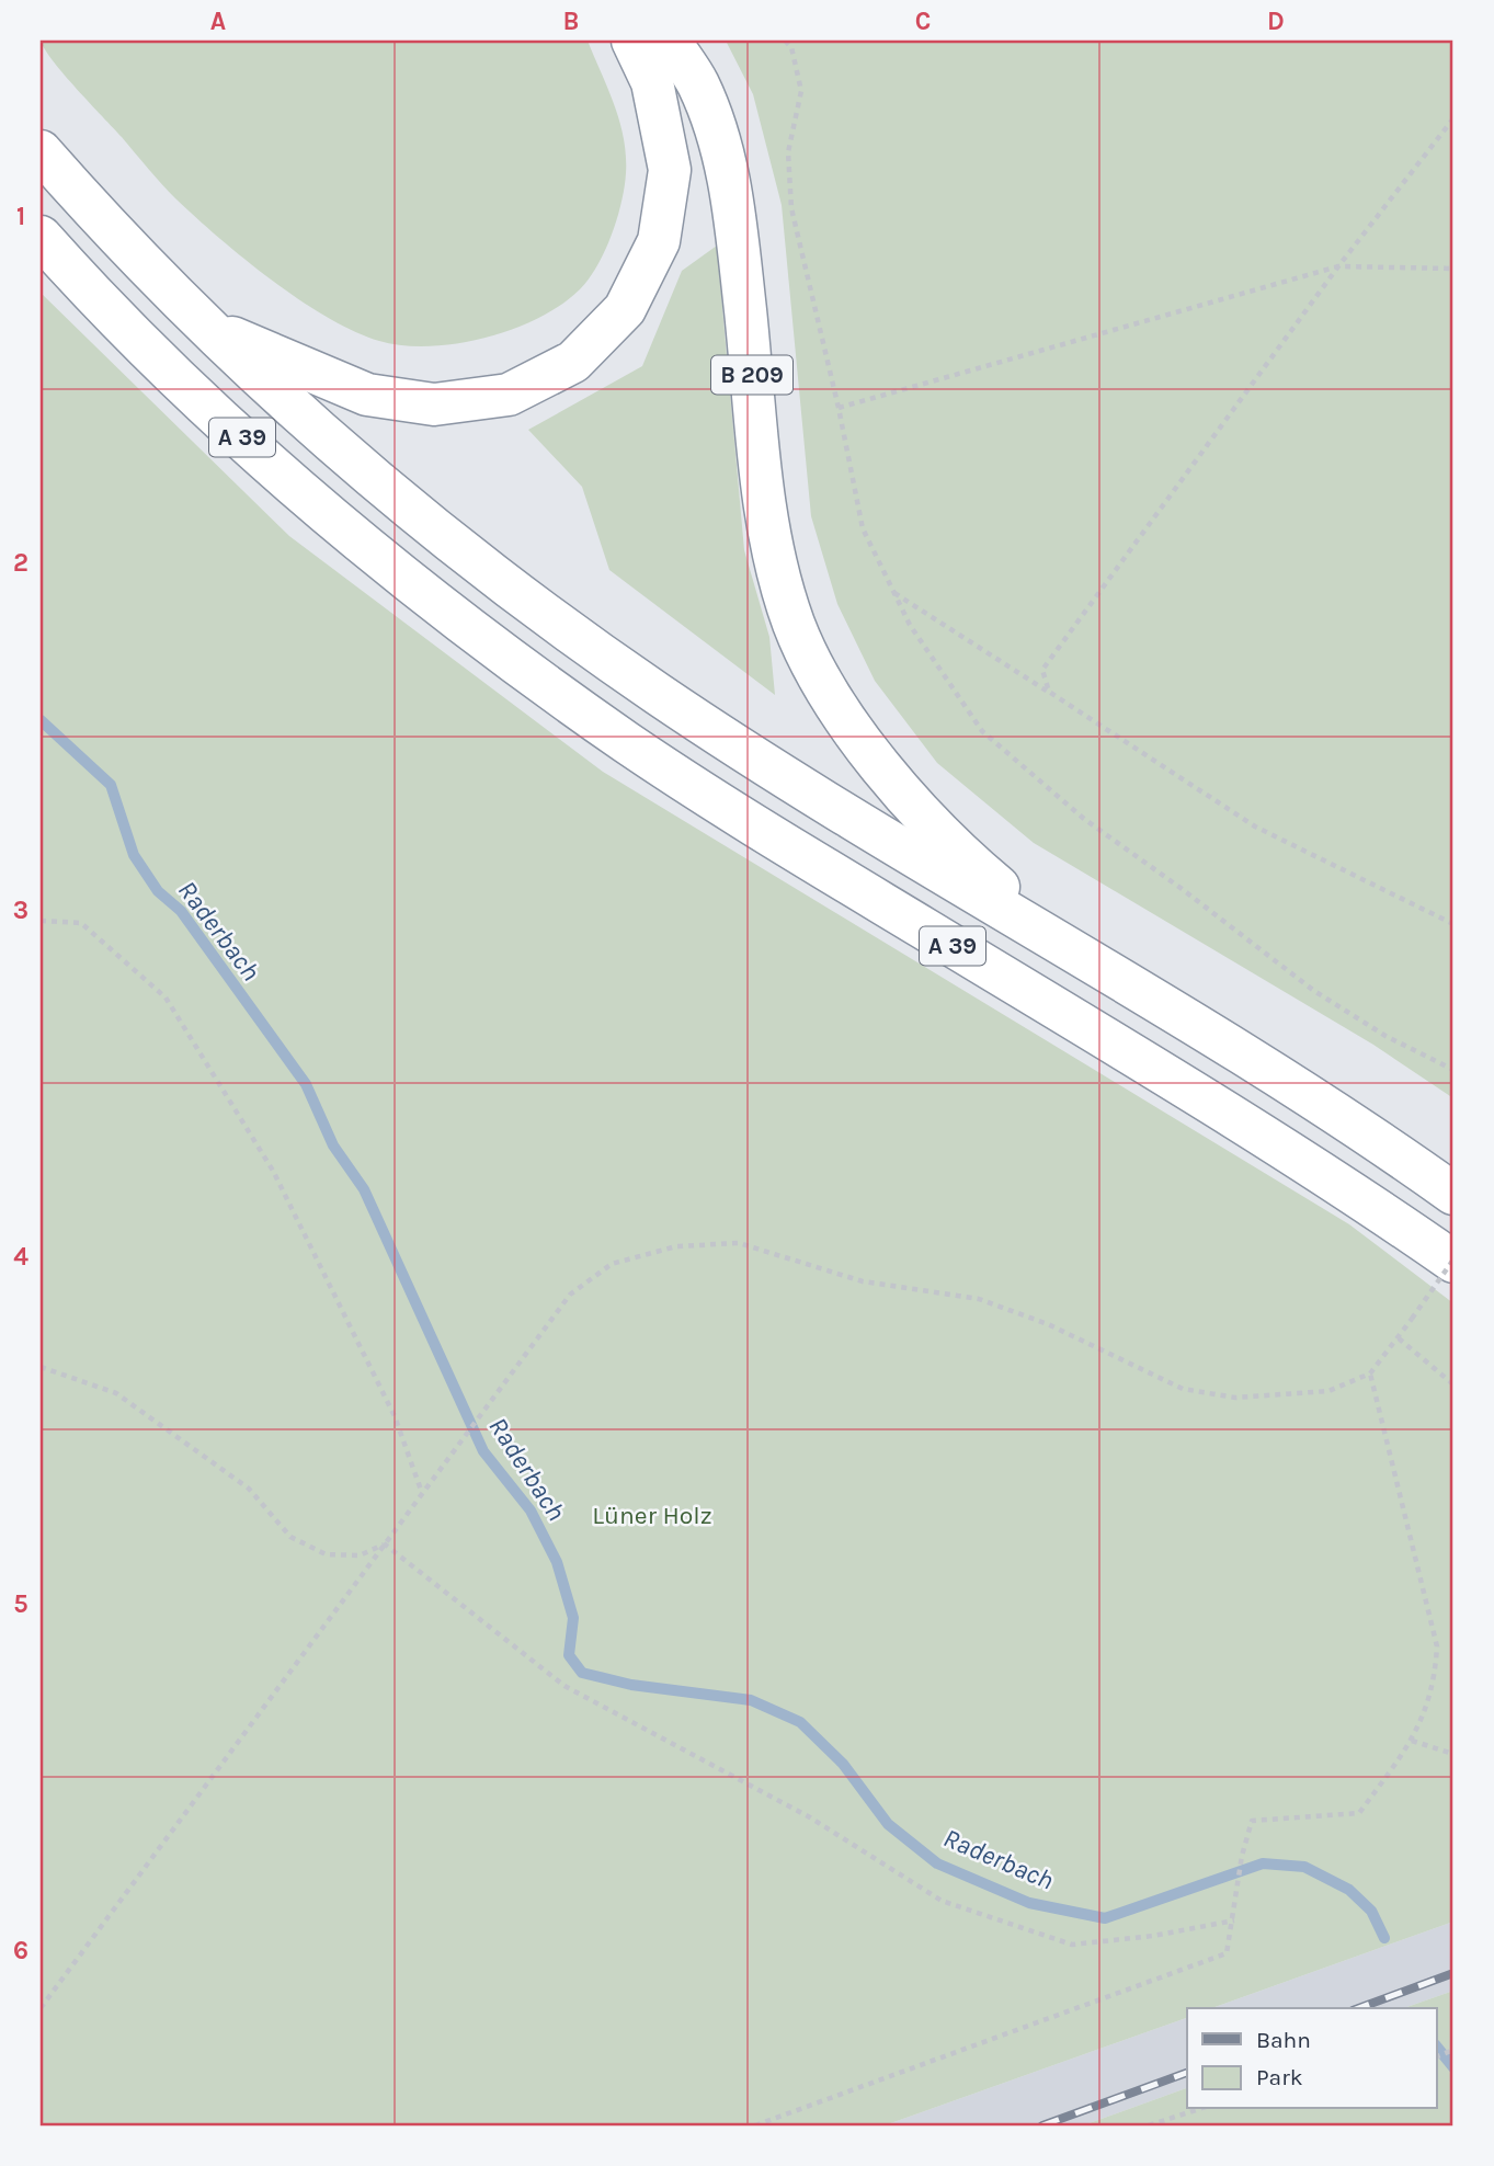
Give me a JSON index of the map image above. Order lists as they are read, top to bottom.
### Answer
{
  "streets": {
    "highway": ["B 209", "A 39"]
  },
  "crossings": [
    ["B 209", "A 39"]
  ],
  "water": ["Raderbach"],
  "parks": ["Lüner Holz"],
  "legend": ["Bahn", "Park"],
  "grid": {
    "columns": [
      "A",
      "B",
      "C",
      "D"
    ],
    "rows": [
      "1",
      "2",
      "3",
      "4",
      "5",
      "6"
    ]
  }
}
